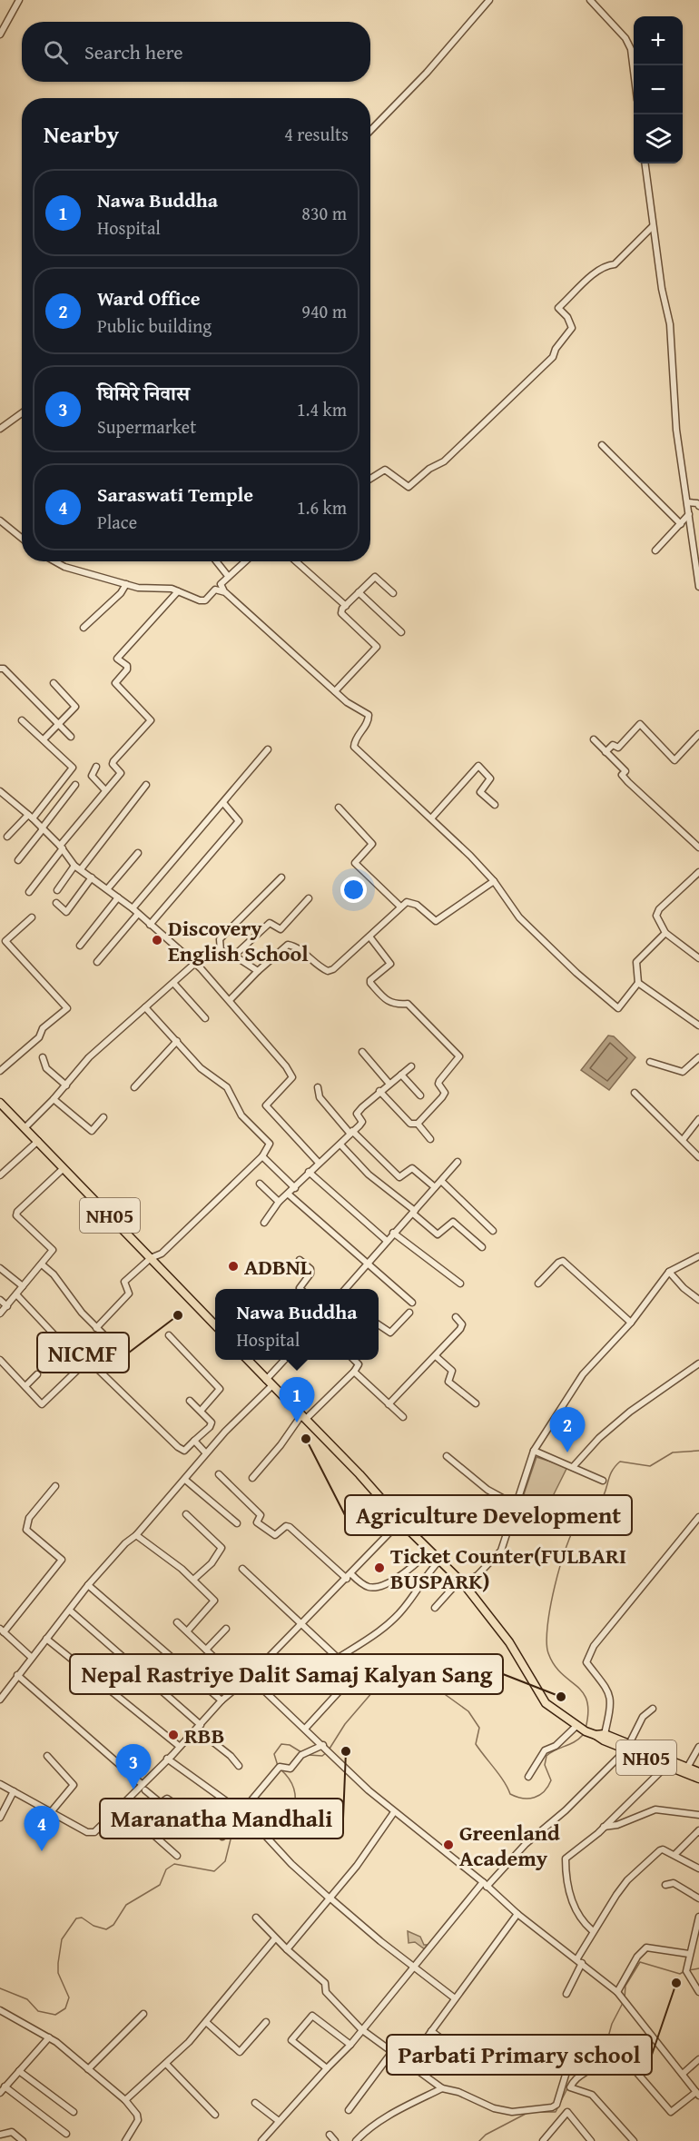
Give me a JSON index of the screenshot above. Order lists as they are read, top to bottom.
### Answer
{
  "streets": {
    "main road": ["NH05"]
  },
  "places": [
    "Discovery English School",
    "ADBNL",
    "NICMF",
    "Agriculture Development",
    "Ticket Counter(FULBARI BUSPARK)",
    "Nepal Rastriye Dalit Samaj Kalyan Sang",
    "RBB",
    "Maranatha Mandhali",
    "Greenland Academy",
    "Parbati Primary school"
  ],
  "page": {
    "map_buttons": ["+", "−"],
    "search": "Search here",
    "heading": ["Nearby", "4 results"],
    "list": [
      {
        "mark": "1",
        "name": "Nawa Buddha",
        "note": "Hospital",
        "value": "830 m"
      },
      {
        "mark": "2",
        "name": "Ward Office",
        "note": "Public building",
        "value": "940 m"
      },
      {
        "mark": "3",
        "name": "घिमिरे निवास",
        "note": "Supermarket",
        "value": "1.4 km"
      },
      {
        "mark": "4",
        "name": "Saraswati Temple",
        "note": "Place",
        "value": "1.6 km"
      }
    ],
    "popup": ["Nawa Buddha", "Hospital"],
    "pins": [
      "1",
      "2",
      "3",
      "4"
    ]
  }
}
